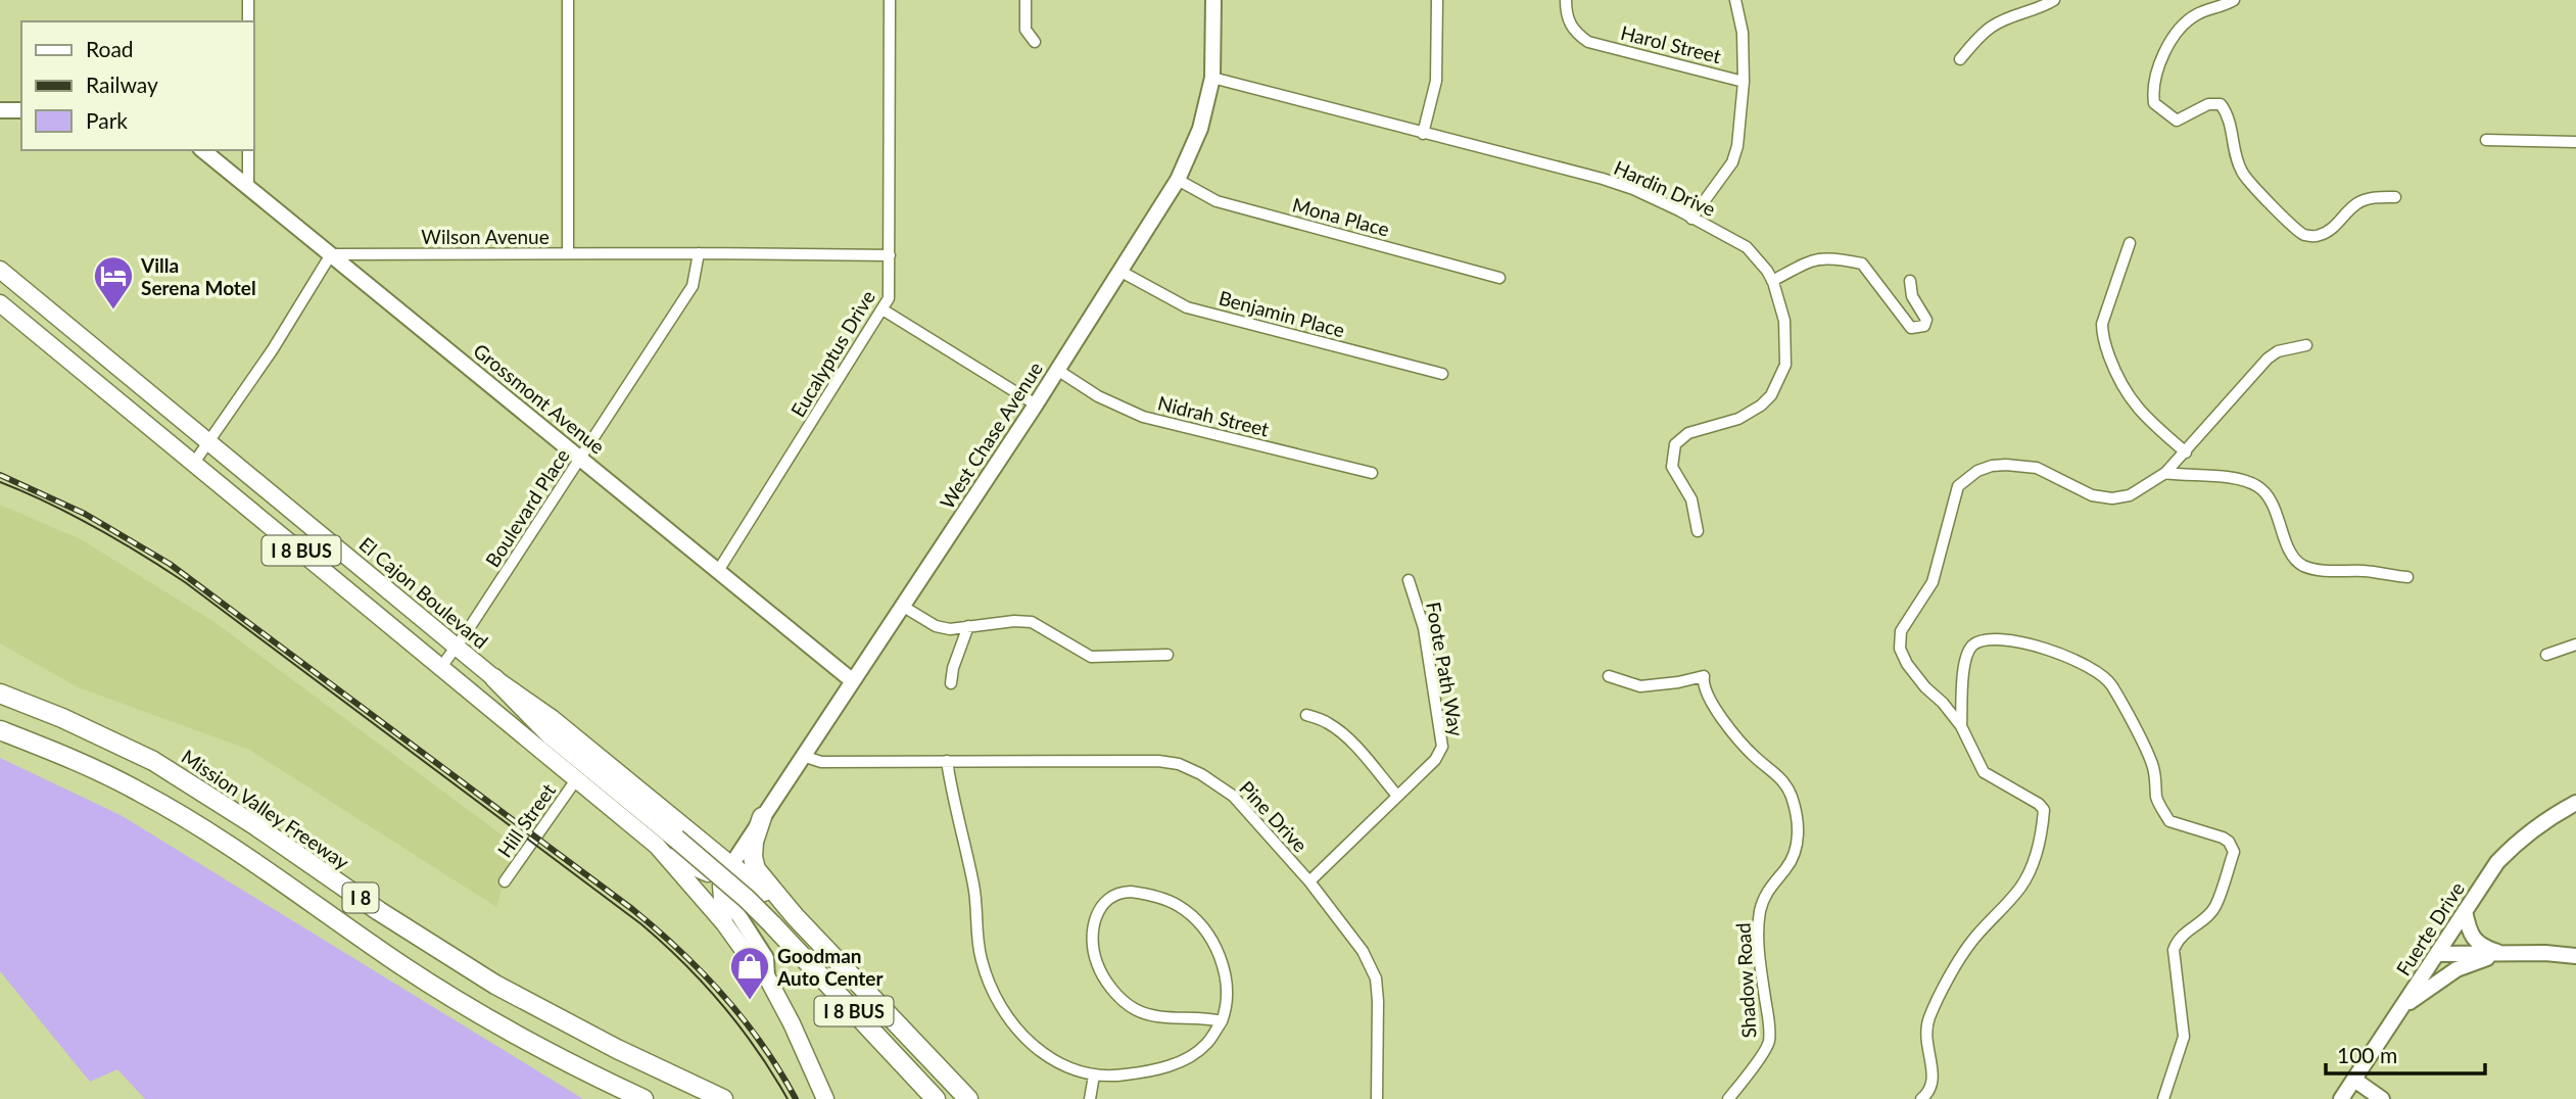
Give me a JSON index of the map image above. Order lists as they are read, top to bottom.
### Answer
{
  "streets": {
    "highway": ["I 8 BUS", "Mission Valley Freeway", "I 8"],
    "main road": [
      "Grossmont Avenue",
      "West Chase Avenue",
      "El Cajon Boulevard",
      "Fuerte Drive"
    ],
    "street": [
      "Harol Street",
      "Hardin Drive",
      "Mona Place",
      "Wilson Avenue",
      "Benjamin Place",
      "Eucalyptus Drive",
      "Nidrah Street",
      "Boulevard Place",
      "Foote Path Way",
      "Pine Drive",
      "Hill Street",
      "Shadow Road"
    ]
  },
  "crossings": [
    ["Hardin Drive", "West Chase Avenue"],
    ["Mona Place", "West Chase Avenue"],
    ["Wilson Avenue", "Eucalyptus Drive"],
    ["Wilson Avenue", "Grossmont Avenue"],
    ["Wilson Avenue", "Boulevard Place"],
    ["Benjamin Place", "West Chase Avenue"],
    ["Eucalyptus Drive", "Grossmont Avenue"],
    ["Grossmont Avenue", "West Chase Avenue"],
    ["Grossmont Avenue", "Boulevard Place"],
    ["Nidrah Street", "West Chase Avenue"],
    ["West Chase Avenue", "El Cajon Boulevard"],
    ["West Chase Avenue", "Pine Drive"],
    ["Boulevard Place", "I 8 BUS"],
    ["Boulevard Place", "El Cajon Boulevard"],
    ["I 8 BUS", "El Cajon Boulevard"],
    ["I 8 BUS", "Hill Street"],
    ["Foote Path Way", "Pine Drive"]
  ],
  "places": {
    "hotel": ["Villa Serena Motel"],
    "shop": ["Goodman Auto Center"]
  },
  "legend": ["Road", "Railway", "Park"],
  "scale_bar": "100 m"
}
